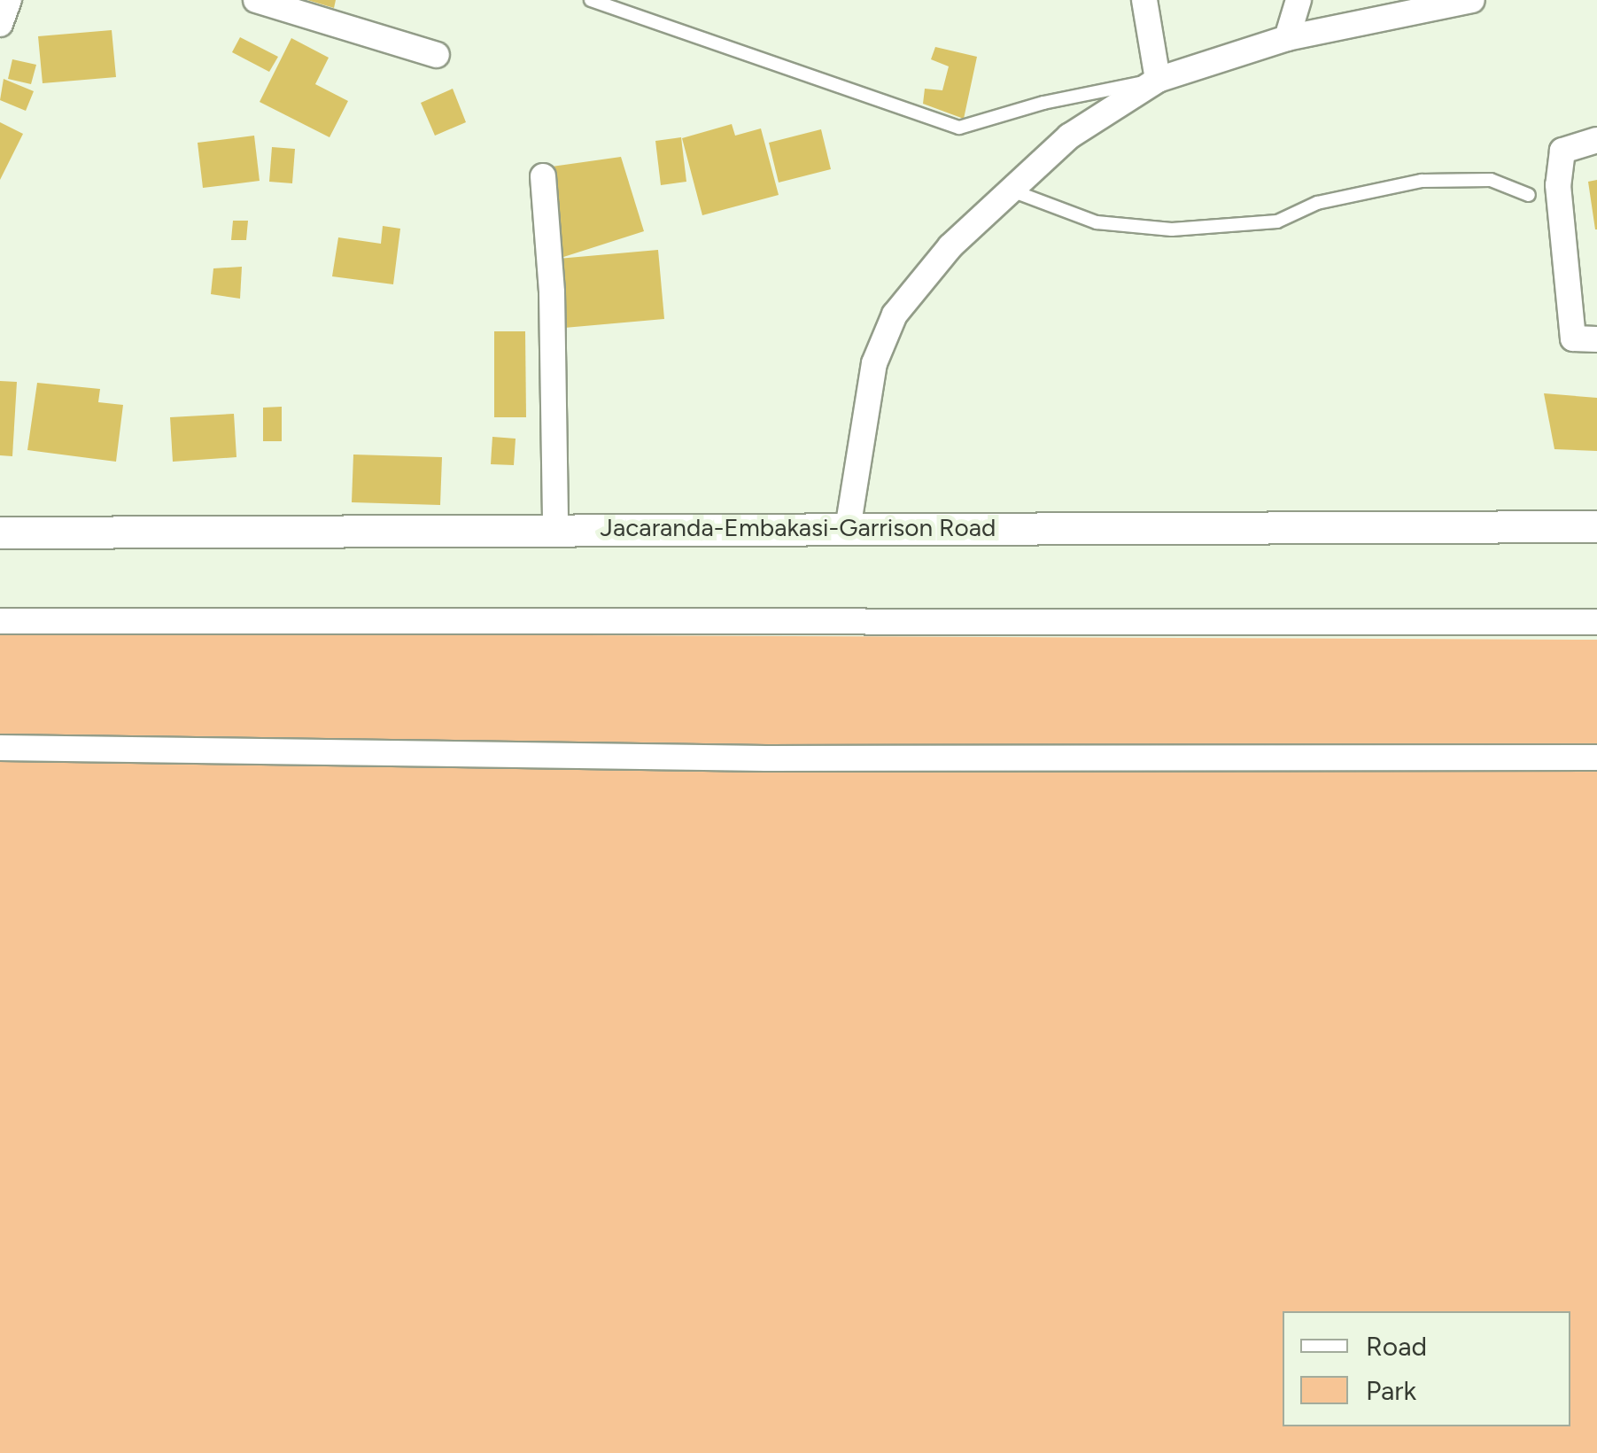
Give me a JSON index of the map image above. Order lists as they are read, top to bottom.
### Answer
{
  "streets": {
    "street": ["Jacaranda-Embakasi-Garrison Road"]
  },
  "legend": ["Road", "Park"]
}
